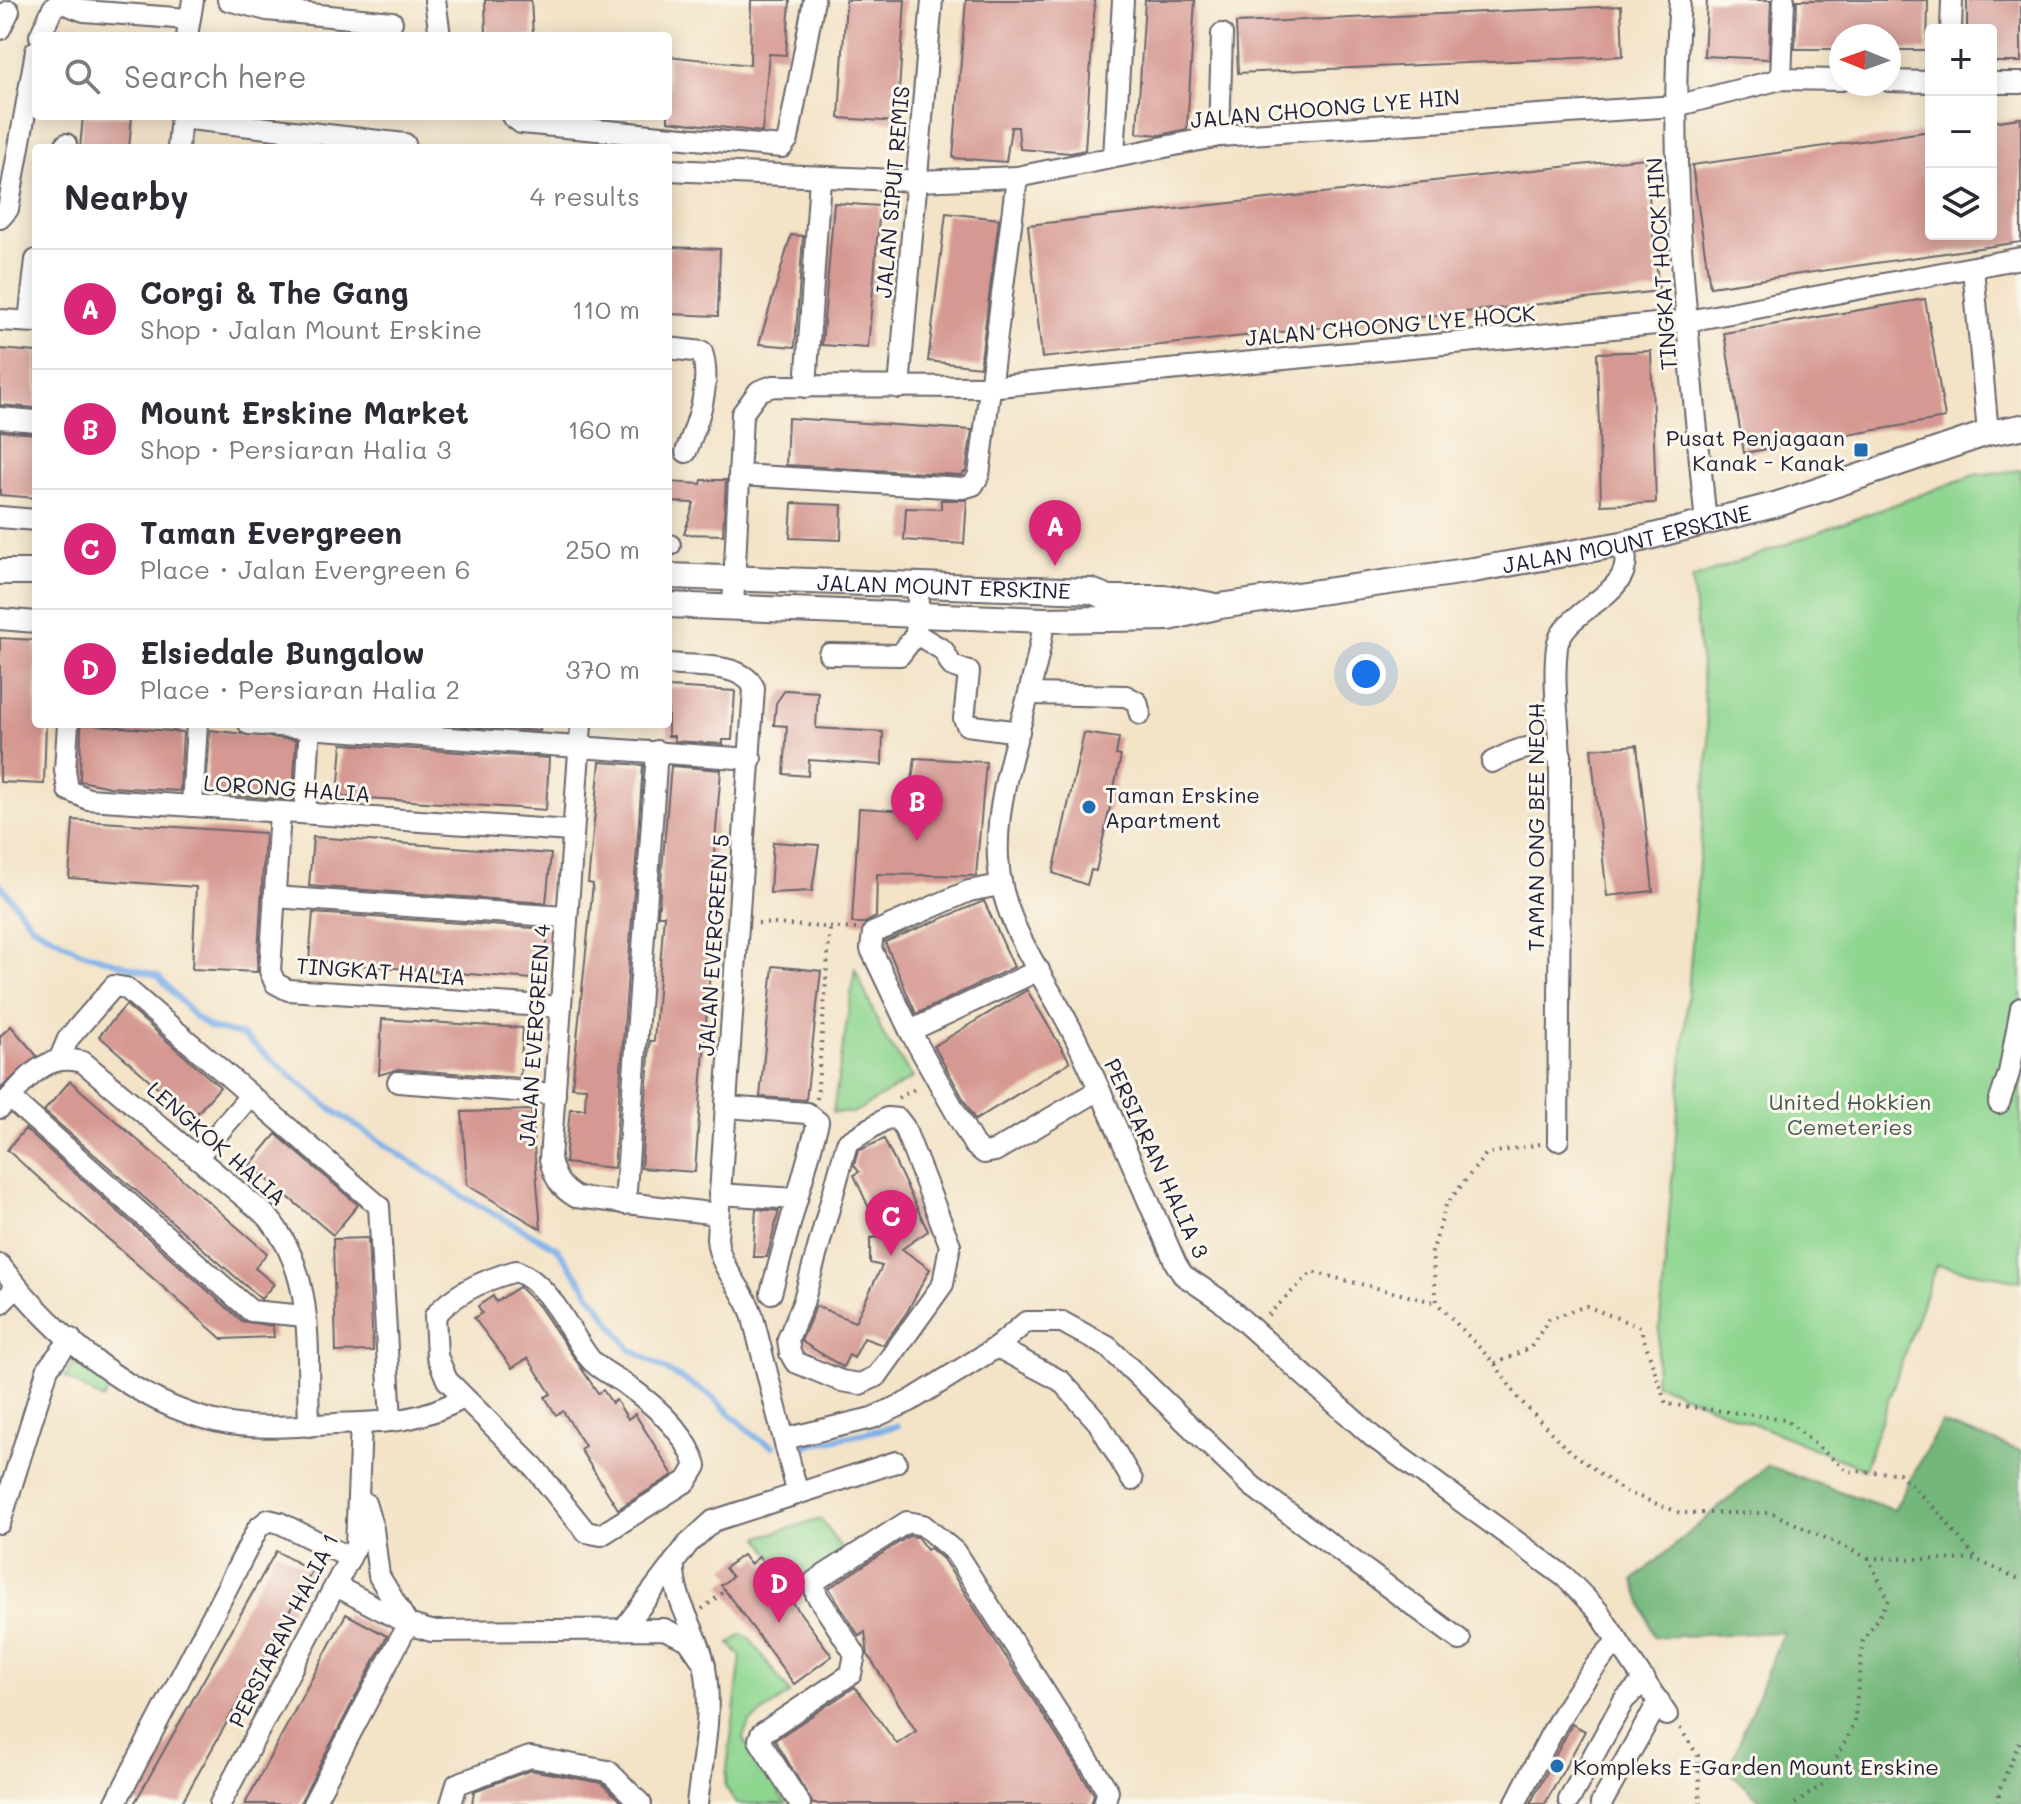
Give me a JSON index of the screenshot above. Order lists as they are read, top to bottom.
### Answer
{
  "streets": {
    "main road": ["JALAN MOUNT ERSKINE"],
    "street": [
      "JALAN CHOONG LYE HIN",
      "JALAN SIPUT REMIS",
      "TINGKAT HOCK HIN",
      "JALAN CHOONG LYE HOCK",
      "LORONG HALIA",
      "TAMAN ONG BEE NEOH",
      "JALAN EVERGREEN 5",
      "TINGKAT HALIA",
      "JALAN EVERGREEN 4",
      "LENGKOK HALIA",
      "PERSIARAN HALIA 3",
      "PERSIARAN HALIA 1"
    ]
  },
  "crossings": [
    ["JALAN CHOONG LYE HIN", "JALAN SIPUT REMIS"],
    ["JALAN CHOONG LYE HIN", "TINGKAT HOCK HIN"],
    ["JALAN SIPUT REMIS", "JALAN CHOONG LYE HOCK"],
    ["TINGKAT HOCK HIN", "JALAN CHOONG LYE HOCK"],
    ["TINGKAT HOCK HIN", "JALAN MOUNT ERSKINE"],
    ["JALAN MOUNT ERSKINE", "TAMAN ONG BEE NEOH"],
    ["JALAN MOUNT ERSKINE", "PERSIARAN HALIA 3"],
    ["LORONG HALIA", "TINGKAT HALIA"],
    ["LORONG HALIA", "JALAN EVERGREEN 4"],
    ["JALAN EVERGREEN 5", "JALAN EVERGREEN 4"],
    ["TINGKAT HALIA", "JALAN EVERGREEN 4"]
  ],
  "parks": ["United Hokkien Cemeteries"],
  "places": {
    "transit": ["Pusat Penjagaan Kanak - Kanak"],
    "other": ["Taman Erskine Apartment", "Kompleks E-Garden Mount Erskine"]
  },
  "north": "left",
  "page": {
    "map_buttons": ["+", "−"],
    "search": "Search here",
    "heading": ["Nearby", "4 results"],
    "list": [
      {
        "mark": "A",
        "name": "Corgi & The Gang",
        "note": "Shop · Jalan Mount Erskine",
        "value": "110 m"
      },
      {
        "mark": "B",
        "name": "Mount Erskine Market",
        "note": "Shop · Persiaran Halia 3",
        "value": "160 m"
      },
      {
        "mark": "C",
        "name": "Taman Evergreen",
        "note": "Place · Jalan Evergreen 6",
        "value": "250 m"
      },
      {
        "mark": "D",
        "name": "Elsiedale Bungalow",
        "note": "Place · Persiaran Halia 2",
        "value": "370 m"
      }
    ],
    "pins": [
      "A",
      "B",
      "C",
      "D"
    ]
  }
}
